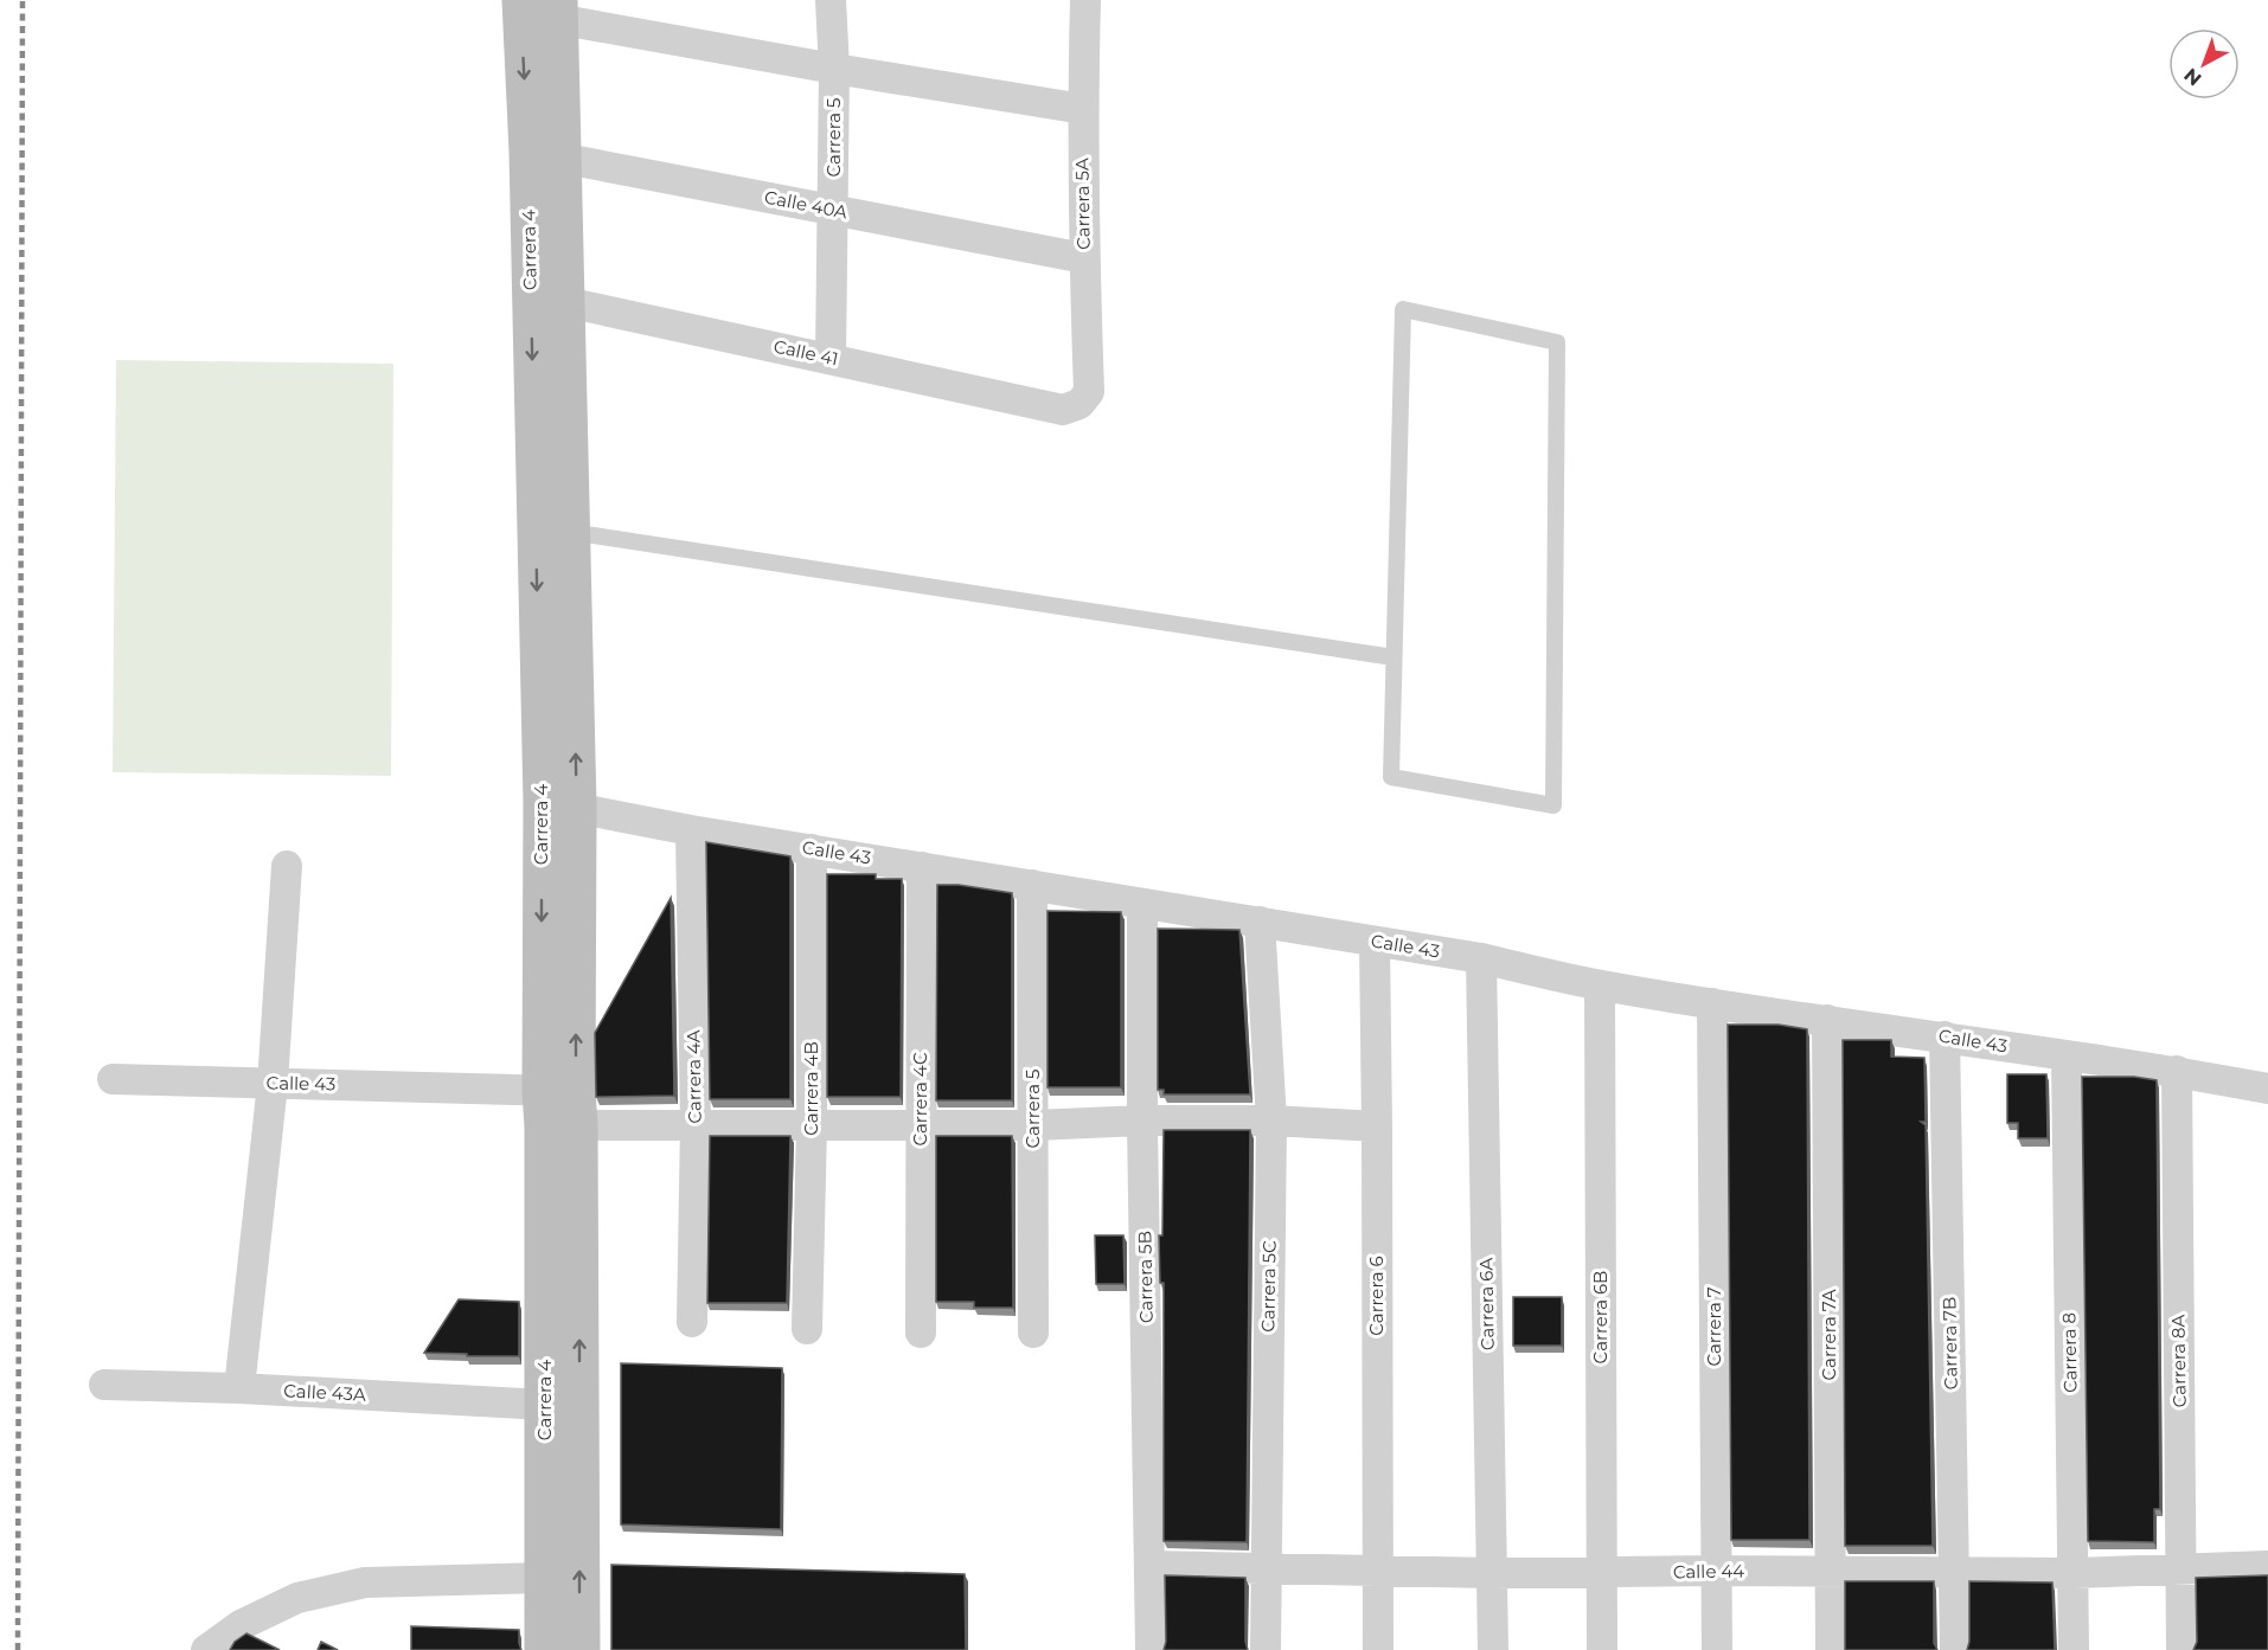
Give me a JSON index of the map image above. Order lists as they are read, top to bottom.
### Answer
{
  "streets": {
    "street": [
      "Carrera 5",
      "Carrera 5A",
      "Calle 40A",
      "Carrera 4",
      "Calle 41",
      "Calle 43",
      "Carrera 4A",
      "Carrera 4B",
      "Carrera 4C",
      "Carrera 5B",
      "Carrera 5C",
      "Carrera 6",
      "Carrera 6A",
      "Carrera 6B",
      "Carrera 7",
      "Carrera 7A",
      "Carrera 7B",
      "Carrera 8",
      "Carrera 8A",
      "Calle 43A",
      "Calle 44"
    ]
  },
  "crossings": [
    ["Carrera 5", "Calle 40A"],
    ["Carrera 5", "Calle 41"],
    ["Carrera 5", "Calle 43"],
    ["Carrera 5A", "Calle 40A"],
    ["Carrera 5A", "Calle 41"],
    ["Calle 40A", "Carrera 4"],
    ["Carrera 4", "Calle 41"],
    ["Carrera 4", "Calle 43"],
    ["Carrera 4", "Calle 43A"],
    ["Calle 43", "Carrera 4A"],
    ["Calle 43", "Carrera 4B"],
    ["Calle 43", "Carrera 4C"],
    ["Calle 43", "Carrera 5B"],
    ["Calle 43", "Carrera 5C"],
    ["Calle 43", "Carrera 6"],
    ["Calle 43", "Carrera 6A"],
    ["Calle 43", "Carrera 6B"],
    ["Calle 43", "Carrera 7"],
    ["Calle 43", "Carrera 7A"],
    ["Calle 43", "Carrera 7B"],
    ["Calle 43", "Carrera 8"],
    ["Calle 43", "Carrera 8A"],
    ["Carrera 5B", "Calle 44"],
    ["Carrera 5C", "Calle 44"],
    ["Carrera 6", "Calle 44"],
    ["Carrera 6A", "Calle 44"],
    ["Carrera 6B", "Calle 44"],
    ["Carrera 7", "Calle 44"],
    ["Carrera 7A", "Calle 44"],
    ["Carrera 7B", "Calle 44"],
    ["Carrera 8", "Calle 44"],
    ["Carrera 8A", "Calle 44"]
  ],
  "north": "bottom left"
}
